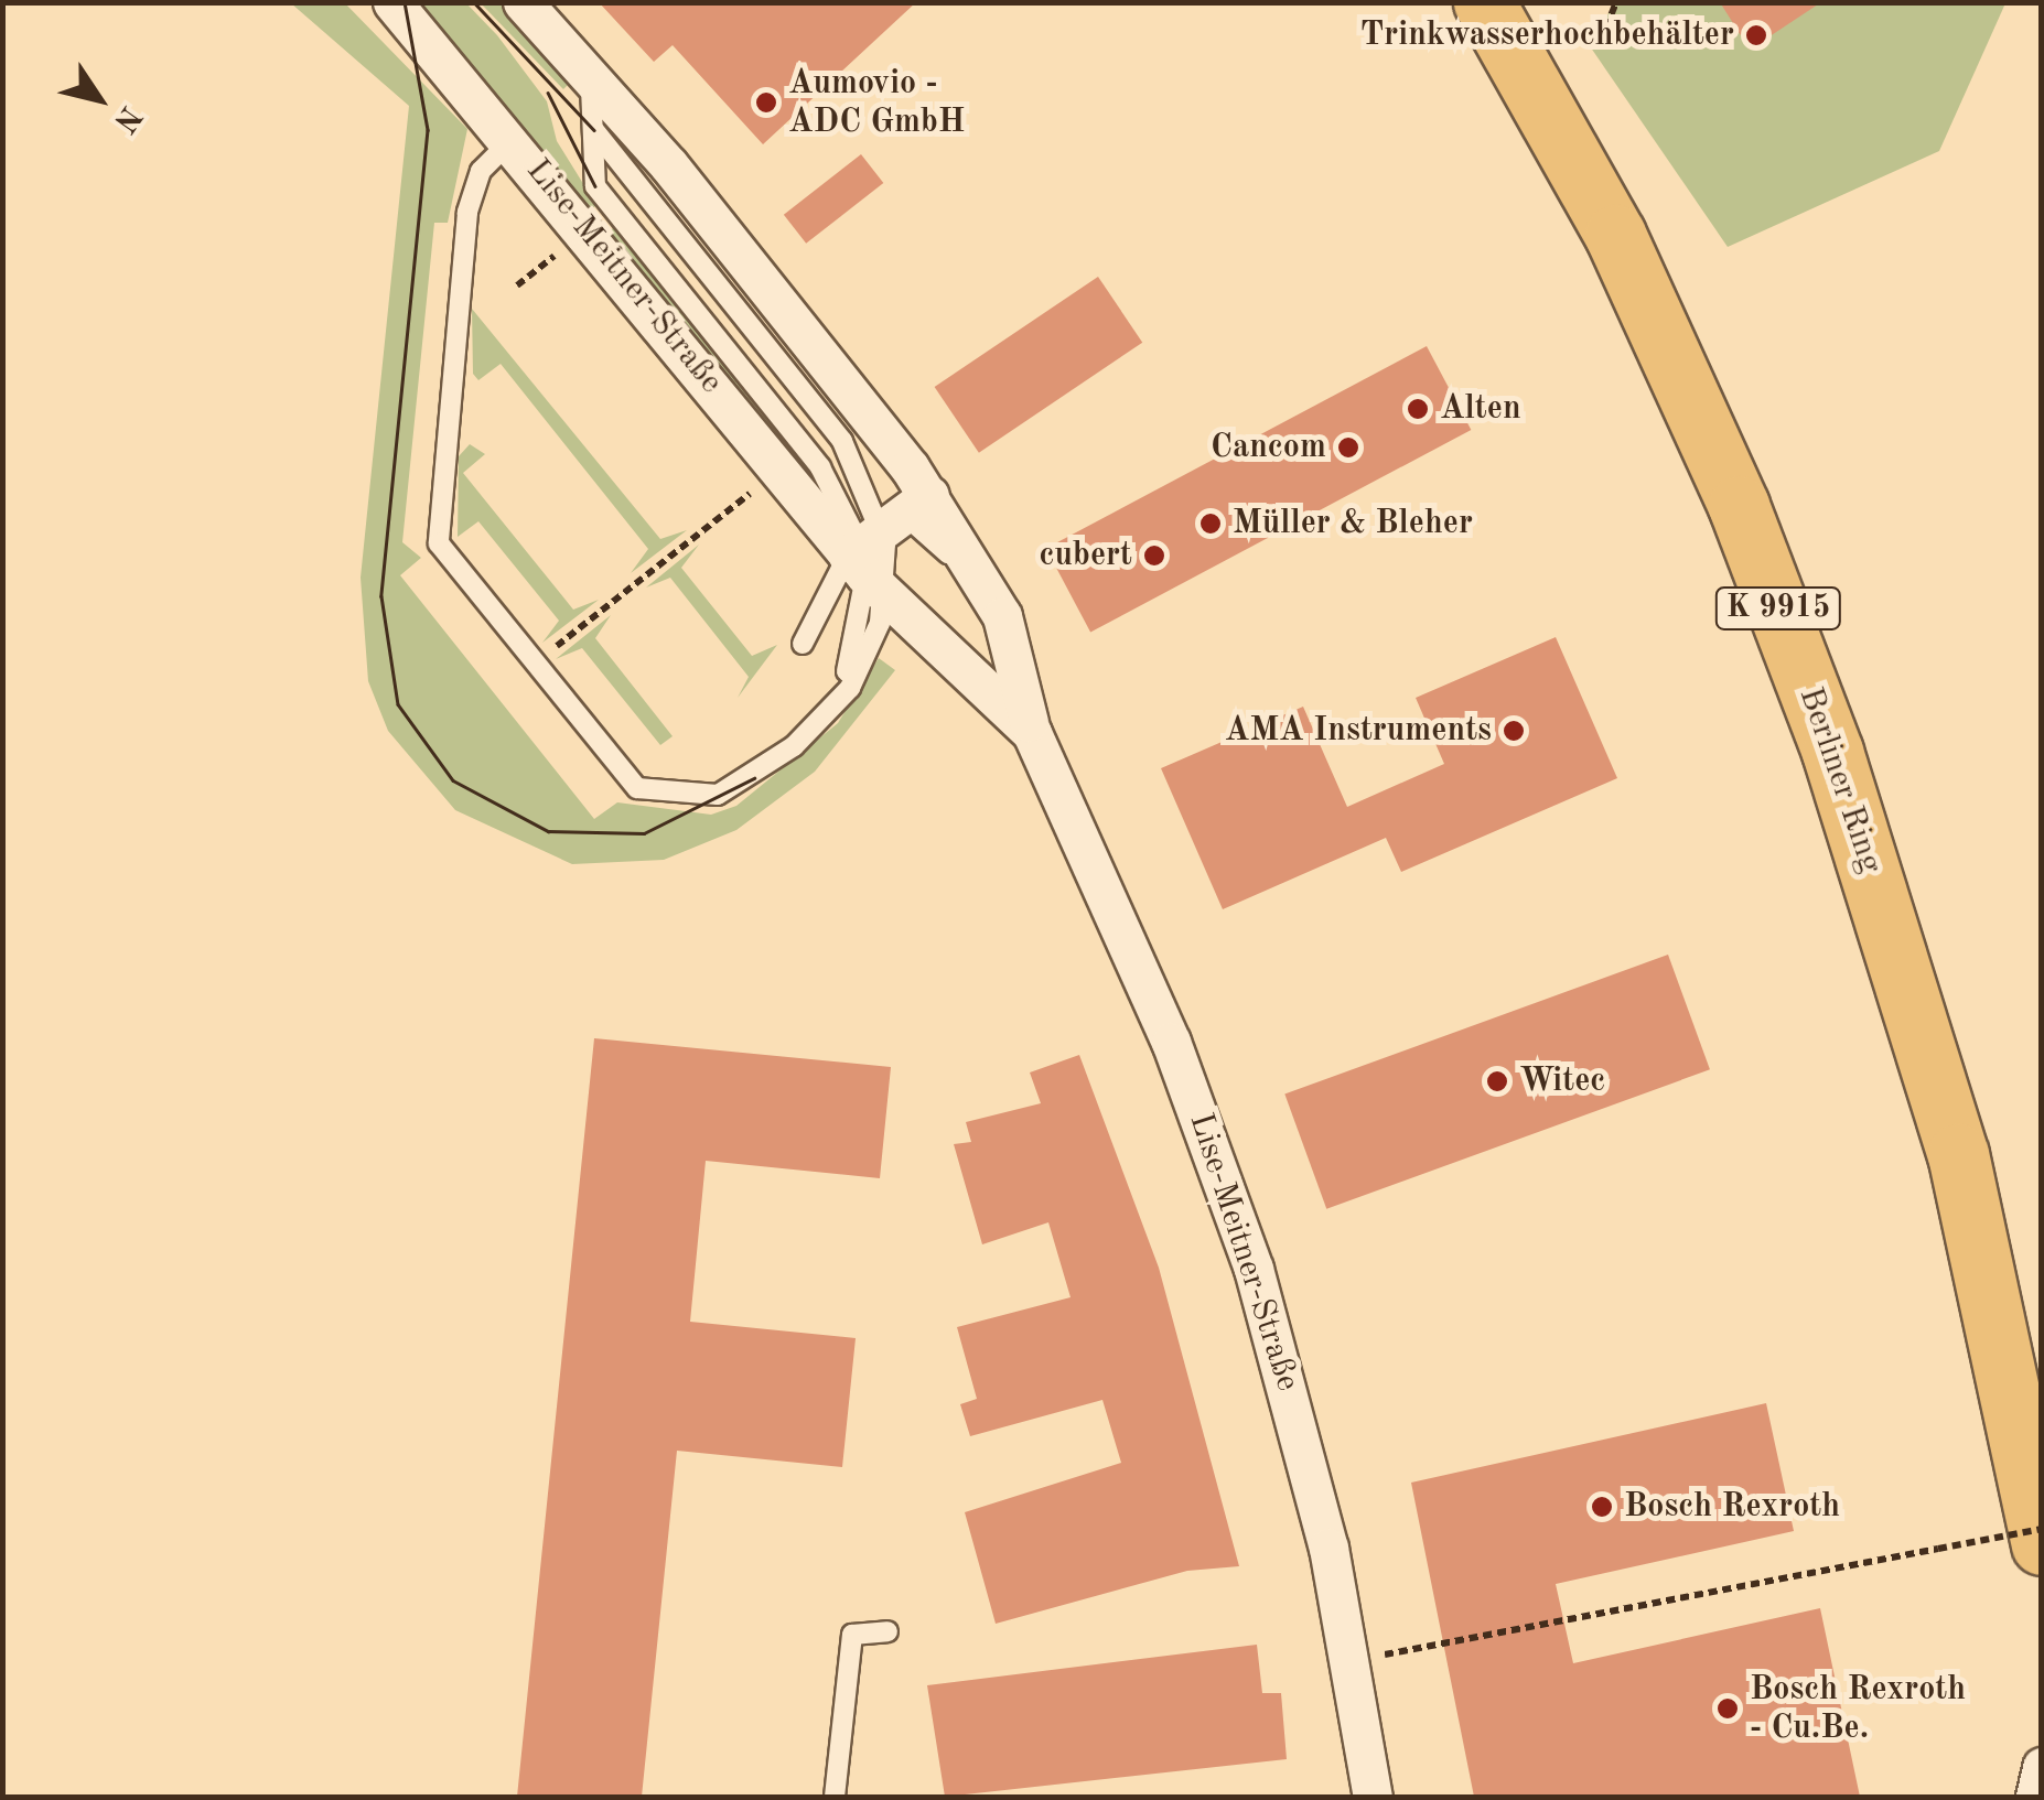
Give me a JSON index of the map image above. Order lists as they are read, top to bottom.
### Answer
{
  "streets": {
    "main road": ["K 9915", "Berliner Ring"],
    "street": ["Lise-Meitner-Straße"]
  },
  "places": [
    "Trinkwasserhochbehälter",
    "Aumovio - ADC GmbH",
    "Alten",
    "Cancom",
    "Müller & Bleher",
    "cubert",
    "AMA Instruments",
    "Witec",
    "Bosch Rexroth",
    "Bosch Rexroth - Cu.Be."
  ],
  "north": "bottom right"
}
